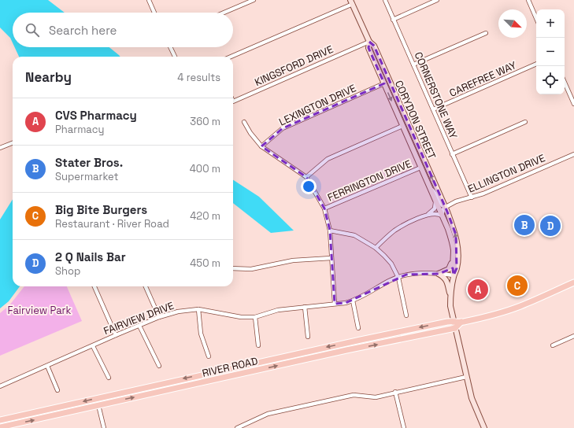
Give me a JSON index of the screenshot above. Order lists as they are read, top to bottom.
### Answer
{
  "streets": {
    "main road": ["CORYDON STREET", "RIVER ROAD"],
    "street": [
      "KINGSFORD DRIVE",
      "CAREFREE WAY",
      "CORNERSTONE WAY",
      "LEXINGTON DRIVE",
      "ELLINGTON DRIVE",
      "FERRINGTON DRIVE",
      "FAIRVIEW DRIVE"
    ]
  },
  "crossings": [
    ["KINGSFORD DRIVE", "CORYDON STREET"],
    ["CAREFREE WAY", "CORNERSTONE WAY"],
    ["CORNERSTONE WAY", "ELLINGTON DRIVE"],
    ["LEXINGTON DRIVE", "CORYDON STREET"],
    ["CORYDON STREET", "ELLINGTON DRIVE"],
    ["CORYDON STREET", "FERRINGTON DRIVE"],
    ["CORYDON STREET", "FAIRVIEW DRIVE"],
    ["CORYDON STREET", "RIVER ROAD"]
  ],
  "parks": ["Fairview Park"],
  "north": "bottom right",
  "page": {
    "map_buttons": ["+", "−"],
    "search": "Search here",
    "heading": ["Nearby", "4 results"],
    "list": [
      {
        "mark": "A",
        "name": "CVS Pharmacy",
        "note": "Pharmacy",
        "value": "360 m"
      },
      {
        "mark": "B",
        "name": "Stater Bros.",
        "note": "Supermarket",
        "value": "400 m"
      },
      {
        "mark": "C",
        "name": "Big Bite Burgers",
        "note": "Restaurant · River Road",
        "value": "420 m"
      },
      {
        "mark": "D",
        "name": "2 Q Nails Bar",
        "note": "Shop",
        "value": "450 m"
      }
    ],
    "pins": [
      "B",
      "D",
      "C",
      "A"
    ]
  }
}
